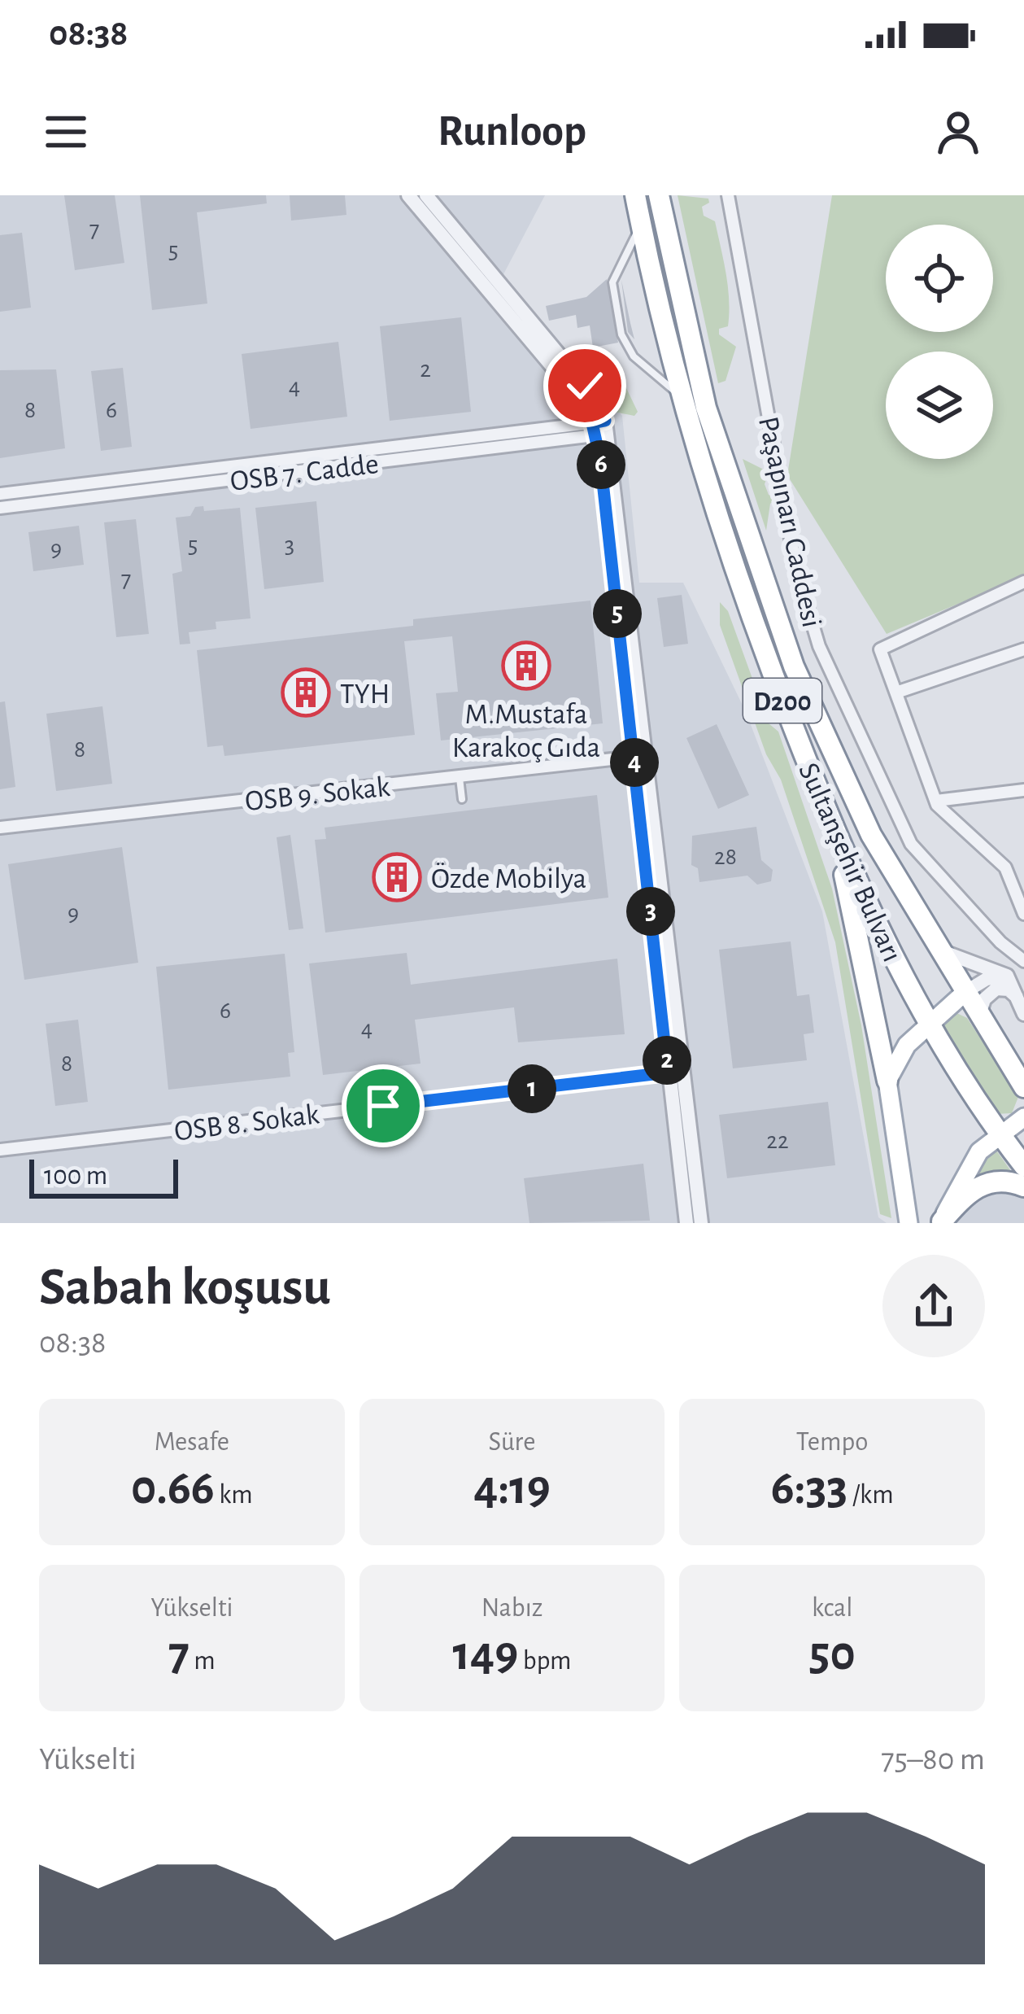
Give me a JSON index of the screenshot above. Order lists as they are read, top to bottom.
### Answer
{
  "streets": {
    "highway": ["D200", "Sultanşehir Bulvarı"],
    "street": [
      "OSB 7. Cadde",
      "Paşapınarı Caddesi",
      "OSB 9. Sokak",
      "OSB 8. Sokak"
    ]
  },
  "places": {
    "building": ["M.Mustafa Karakoç Gıda", "TYH", "Özde Mobilya"]
  },
  "house_numbers": [
    "7",
    "5",
    "2",
    "4",
    "8",
    "6",
    "5",
    "3",
    "9",
    "7",
    "8",
    "28",
    "9",
    "6",
    "4",
    "8",
    "22"
  ],
  "scale_bar": "100 m",
  "page": {
    "status": "08:38",
    "header": "Runloop",
    "pins": [
      "6",
      "5",
      "4",
      "3",
      "2",
      "1"
    ],
    "scale": "100 m",
    "heading": ["Sabah koşusu", "08:38"],
    "stats": [
      ["Mesafe", "0.66 km"],
      ["Süre", "4:19"],
      ["Tempo", "6:33 /km"],
      ["Yükselti", "7 m"],
      ["Nabız", "149 bpm"],
      ["kcal", "50"]
    ],
    "chart": ["Yükselti", "75–80 m"]
  }
}
